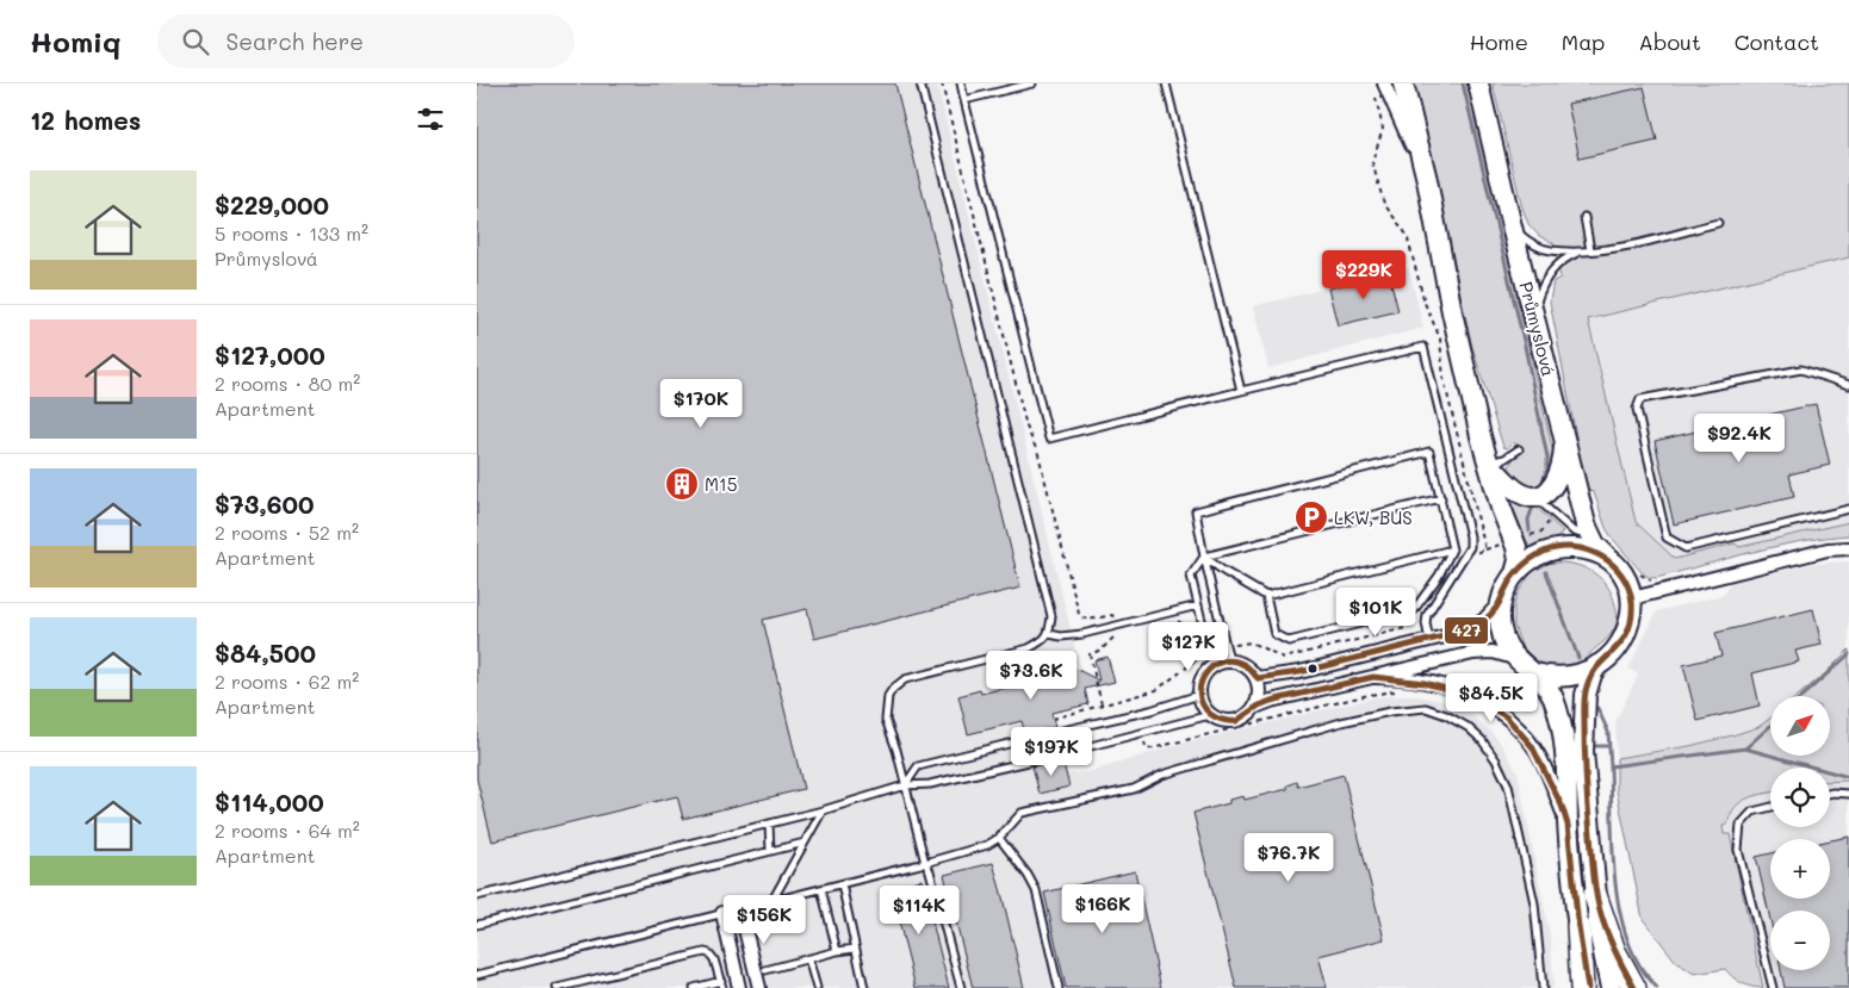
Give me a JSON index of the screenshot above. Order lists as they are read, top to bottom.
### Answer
{
  "streets": {
    "main road": ["Průmyslová"]
  },
  "places": {
    "building": ["M15"],
    "parking": ["LKW, BUS"]
  },
  "lines": ["transit line 427"],
  "north": "top right",
  "page": {
    "header": "Homiq",
    "search": "Search here",
    "nav": [
      "Home",
      "Map",
      "About",
      "Contact"
    ],
    "heading": "12 homes",
    "list": [
      {
        "name": "$229,000",
        "note": "5 rooms · 133 m² · Průmyslová"
      },
      {
        "name": "$127,000",
        "note": "2 rooms · 80 m² · Apartment"
      },
      {
        "name": "$73,600",
        "note": "2 rooms · 52 m² · Apartment"
      },
      {
        "name": "$84,500",
        "note": "2 rooms · 62 m² · Apartment"
      },
      {
        "name": "$114,000",
        "note": "2 rooms · 64 m² · Apartment"
      }
    ],
    "price": [
      "$229K",
      "$170K",
      "$92.4K",
      "$101K",
      "$127K",
      "$73.6K",
      "$84.5K",
      "$197K",
      "$76.7K",
      "$166K",
      "$114K",
      "$156K"
    ],
    "map_buttons": ["+", "−"]
  }
}
